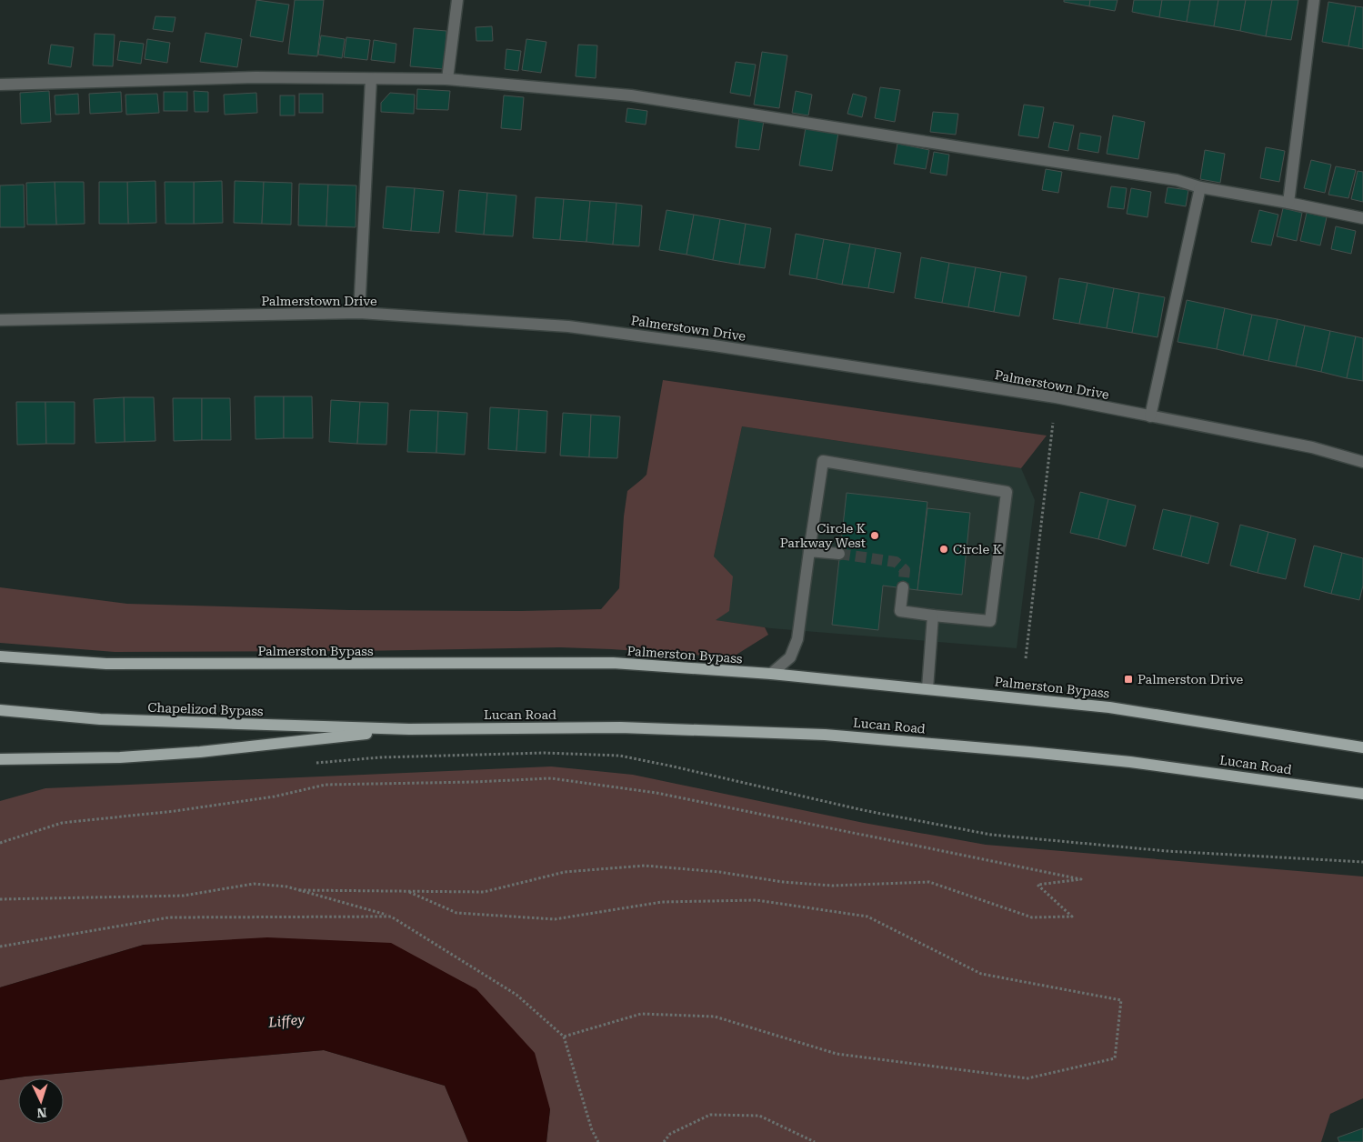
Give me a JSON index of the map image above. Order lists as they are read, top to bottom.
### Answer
{
  "streets": {
    "main road": ["Palmerston Bypass", "Chapelizod Bypass", "Lucan Road"],
    "street": ["Palmerstown Drive"]
  },
  "crossings": [
    ["Chapelizod Bypass", "Lucan Road"]
  ],
  "water": ["Liffey"],
  "places": {
    "other": ["Circle K Parkway West", "Circle K"],
    "transit": ["Palmerston Drive"]
  },
  "north": "bottom"
}
